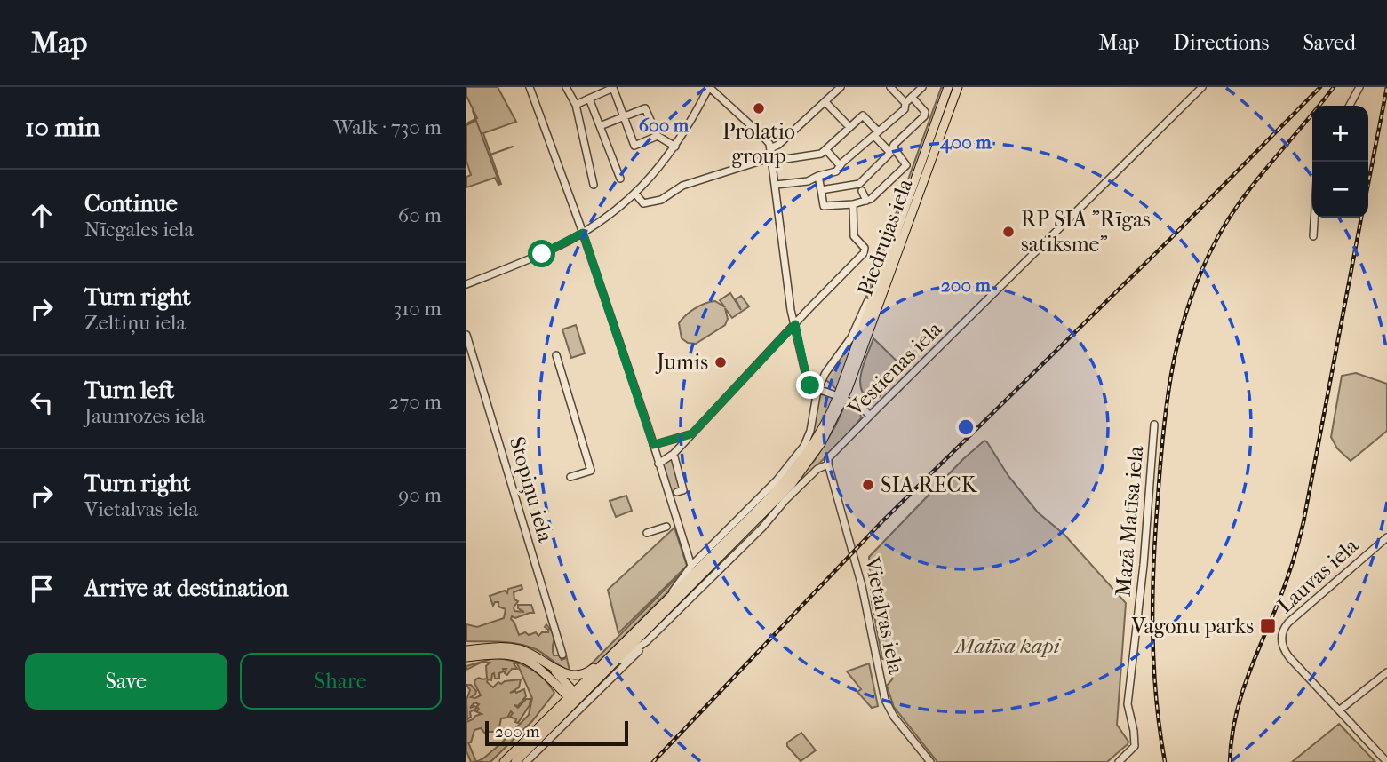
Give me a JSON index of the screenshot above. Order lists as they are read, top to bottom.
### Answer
{
  "streets": {
    "main road": ["Piedrujas iela", "Vestienas iela"],
    "street": [
      "Stopiņu iela",
      "Mazā Matīsa iela",
      "Lauvas iela",
      "Vietalvas iela"
    ]
  },
  "crossings": [
    ["Piedrujas iela", "Vestienas iela"],
    ["Vestienas iela", "Vietalvas iela"]
  ],
  "parks": ["Matīsa kapi"],
  "places": {
    "other": [
      "Prolatio group",
      "RP SIA \"Rīgas satiksme\"",
      "Jumis",
      "SIA RECK"
    ],
    "transit": ["Vagonu parks"]
  },
  "scale_bar": "200 m",
  "page": {
    "header": "Map",
    "nav": ["Map", "Directions", "Saved"],
    "heading": ["10 min", "Walk · 730 m"],
    "map_buttons": ["+", "−"],
    "list": [
      ["Continue", "Nīcgales iela", "60 m"],
      ["Turn right", "Zeltiņu iela", "310 m"],
      ["Turn left", "Jaunrozes iela", "270 m"],
      ["Turn right", "Vietalvas iela", "90 m"],
      "Arrive at destination"
    ],
    "buttons": ["Save", "Share"],
    "scale": "200 m"
  },
  "rings": ["600 m", "400 m", "200 m"]
}
